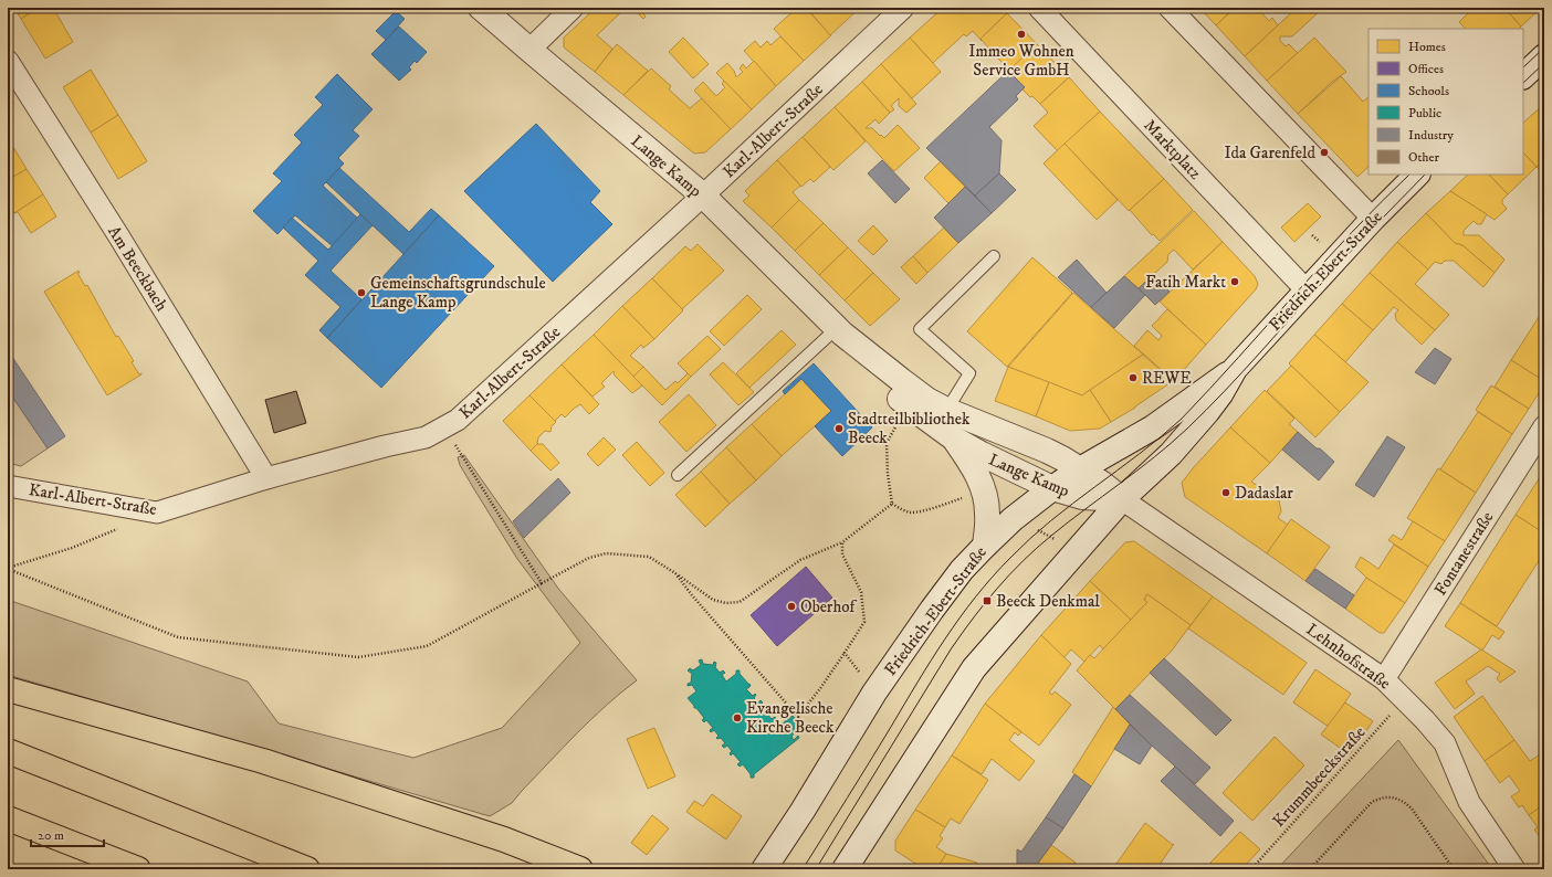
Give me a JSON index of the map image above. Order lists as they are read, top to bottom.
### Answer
{
  "streets": {
    "main road": ["Lange Kamp", "Friedrich-Ebert-Straße"],
    "street": [
      "Karl-Albert-Straße",
      "Marktplatz",
      "Am Beeckbach",
      "Fontanestraße",
      "Lehnhofstraße"
    ],
    "path": ["Krummbeeckstraße"]
  },
  "crossings": [
    ["Karl-Albert-Straße", "Lange Kamp"],
    ["Karl-Albert-Straße", "Am Beeckbach"],
    ["Marktplatz", "Friedrich-Ebert-Straße"],
    ["Lange Kamp", "Friedrich-Ebert-Straße"],
    ["Lange Kamp", "Lehnhofstraße"],
    ["Friedrich-Ebert-Straße", "Lehnhofstraße"],
    ["Fontanestraße", "Lehnhofstraße"],
    ["Lehnhofstraße", "Krummbeeckstraße"]
  ],
  "places": {
    "other": [
      "Immeo Wohnen Service GmbH",
      "Ida Garenfeld",
      "Fatih Markt",
      "Gemeinschaftsgrundschule Lange Kamp",
      "REWE",
      "Stadtteilbibliothek Beeck",
      "Dadaslar",
      "Oberhof",
      "Evangelische Kirche Beeck"
    ],
    "transit": ["Beeck Denkmal"]
  },
  "legend": [
    "Homes",
    "Offices",
    "Schools",
    "Public",
    "Industry",
    "Other"
  ],
  "scale_bar": "20 m"
}
